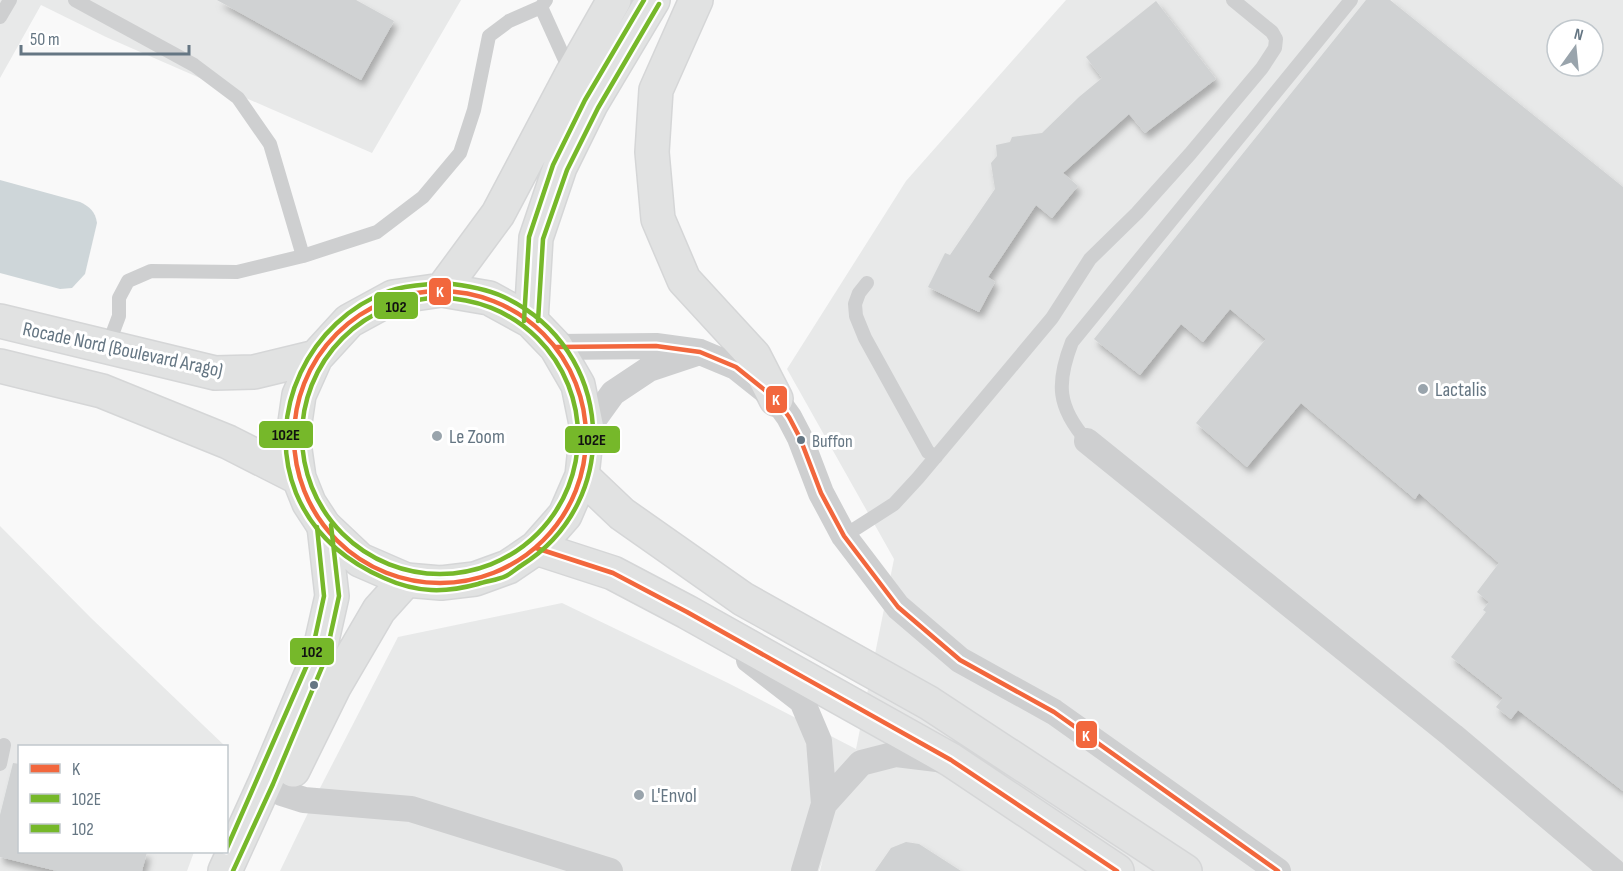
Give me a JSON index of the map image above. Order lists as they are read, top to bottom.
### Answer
{
  "streets": {
    "main road": ["Rocade Nord (Boulevard Arago)"]
  },
  "places": [
    "Lactalis",
    "Le Zoom",
    "Buffon",
    "L'Envol"
  ],
  "lines": ["transit line 102", "transit line 102E", "transit line K"],
  "legend": ["K", "102E", "102"],
  "scale_bar": "50 m",
  "north": "top"
}
